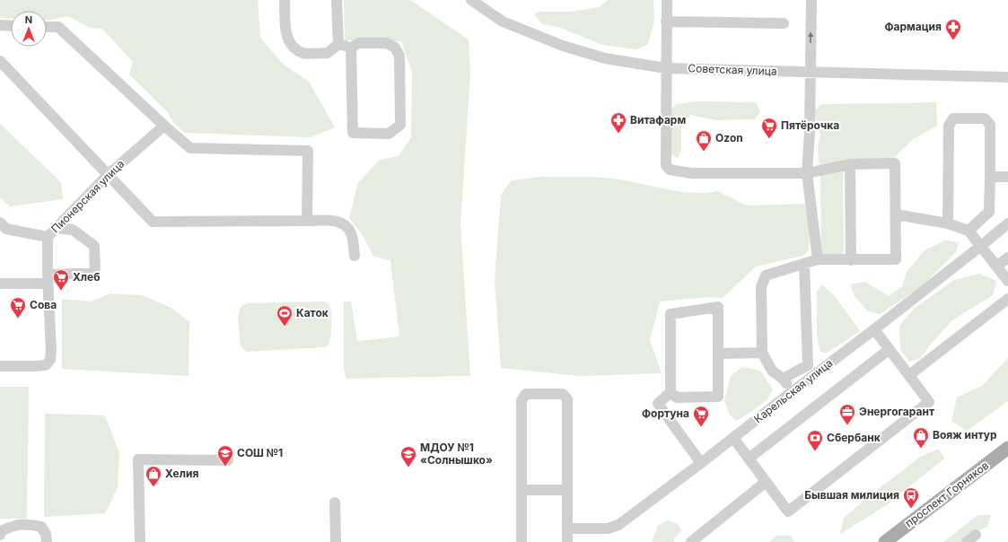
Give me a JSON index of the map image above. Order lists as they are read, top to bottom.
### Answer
{
  "streets": {
    "main road": ["проспект Горняков"],
    "street": ["Советская улица", "Пионерская улица", "Карельская улица"]
  },
  "places": {
    "pharmacy": ["Фармация", "Витафарм"],
    "supermarket": [
      "Пятёрочка",
      "Хлеб",
      "Сова",
      "Фортуна"
    ],
    "shop": ["Ozon", "Вояж интур", "Хелия"],
    "sports": ["Каток"],
    "office": ["Энергогарант"],
    "bank": ["Сбербанк"],
    "school or university": ["СОШ №1", "МДОУ №1 «Солнышко»"],
    "bus stop": ["Бывшая милиция"]
  },
  "north": "top"
}
